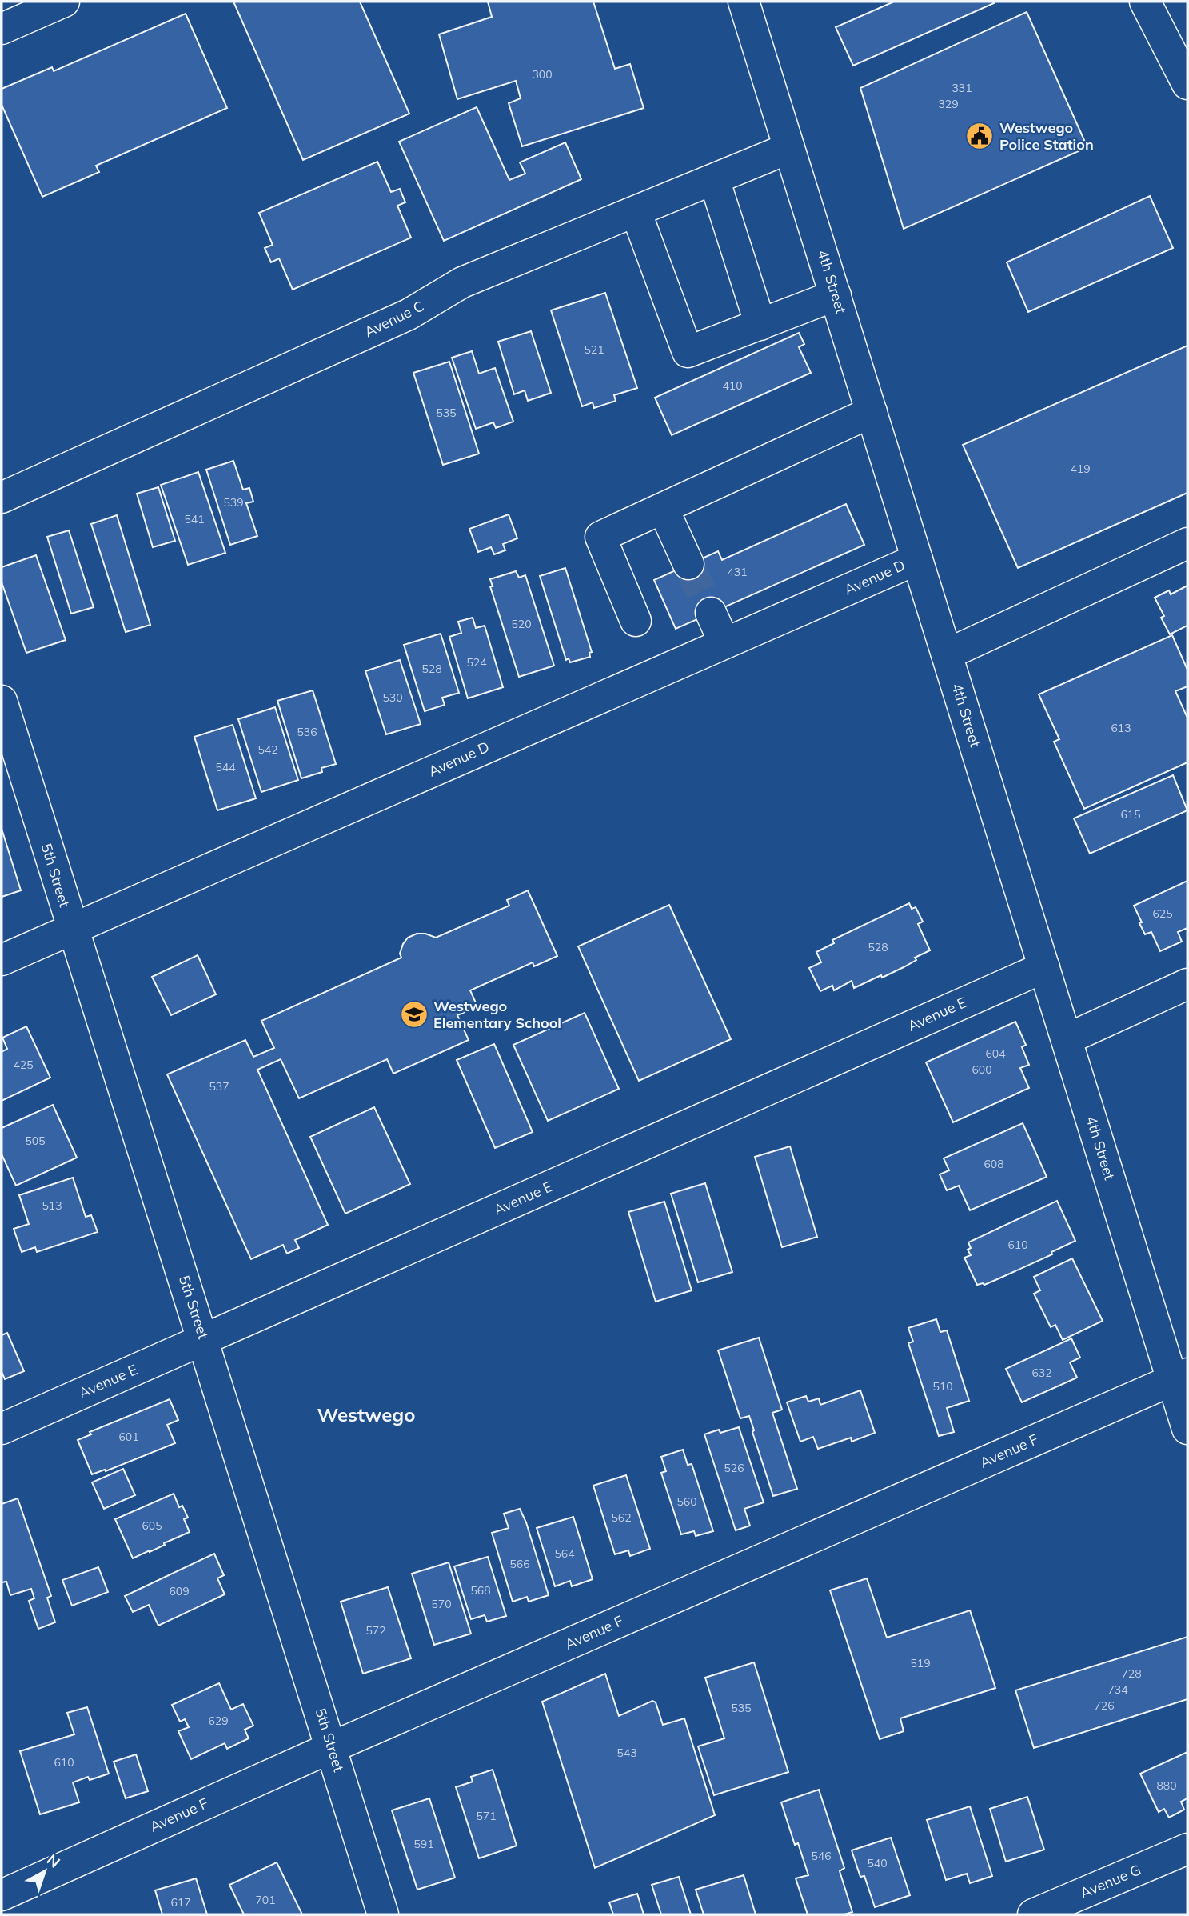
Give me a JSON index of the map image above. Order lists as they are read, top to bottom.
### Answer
{
  "streets": {
    "street": [
      "4th Street",
      "Avenue C",
      "Avenue D",
      "5th Street",
      "Avenue E",
      "Avenue F",
      "Avenue G"
    ]
  },
  "crossings": [
    ["4th Street", "Avenue C"],
    ["4th Street", "Avenue D"],
    ["4th Street", "Avenue E"],
    ["4th Street", "Avenue F"],
    ["Avenue D", "5th Street"],
    ["5th Street", "Avenue E"],
    ["5th Street", "Avenue F"]
  ],
  "districts": ["Westwego"],
  "places": {
    "public building": ["Westwego Police Station"],
    "school or university": ["Westwego Elementary School"]
  },
  "house_numbers": [
    "300",
    "331",
    "329",
    "521",
    "410",
    "535",
    "419",
    "539",
    "541",
    "431",
    "520",
    "524",
    "528",
    "530",
    "613",
    "536",
    "542",
    "544",
    "615",
    "625",
    "528",
    "604",
    "425",
    "600",
    "537",
    "505",
    "608",
    "513",
    "610",
    "632",
    "510",
    "601",
    "526",
    "560",
    "562",
    "605",
    "564",
    "566",
    "568",
    "609",
    "570",
    "572",
    "519",
    "728",
    "734",
    "726",
    "535",
    "629",
    "543",
    "610",
    "880",
    "571",
    "591",
    "546",
    "540",
    "701",
    "617"
  ],
  "north": "top right"
}
